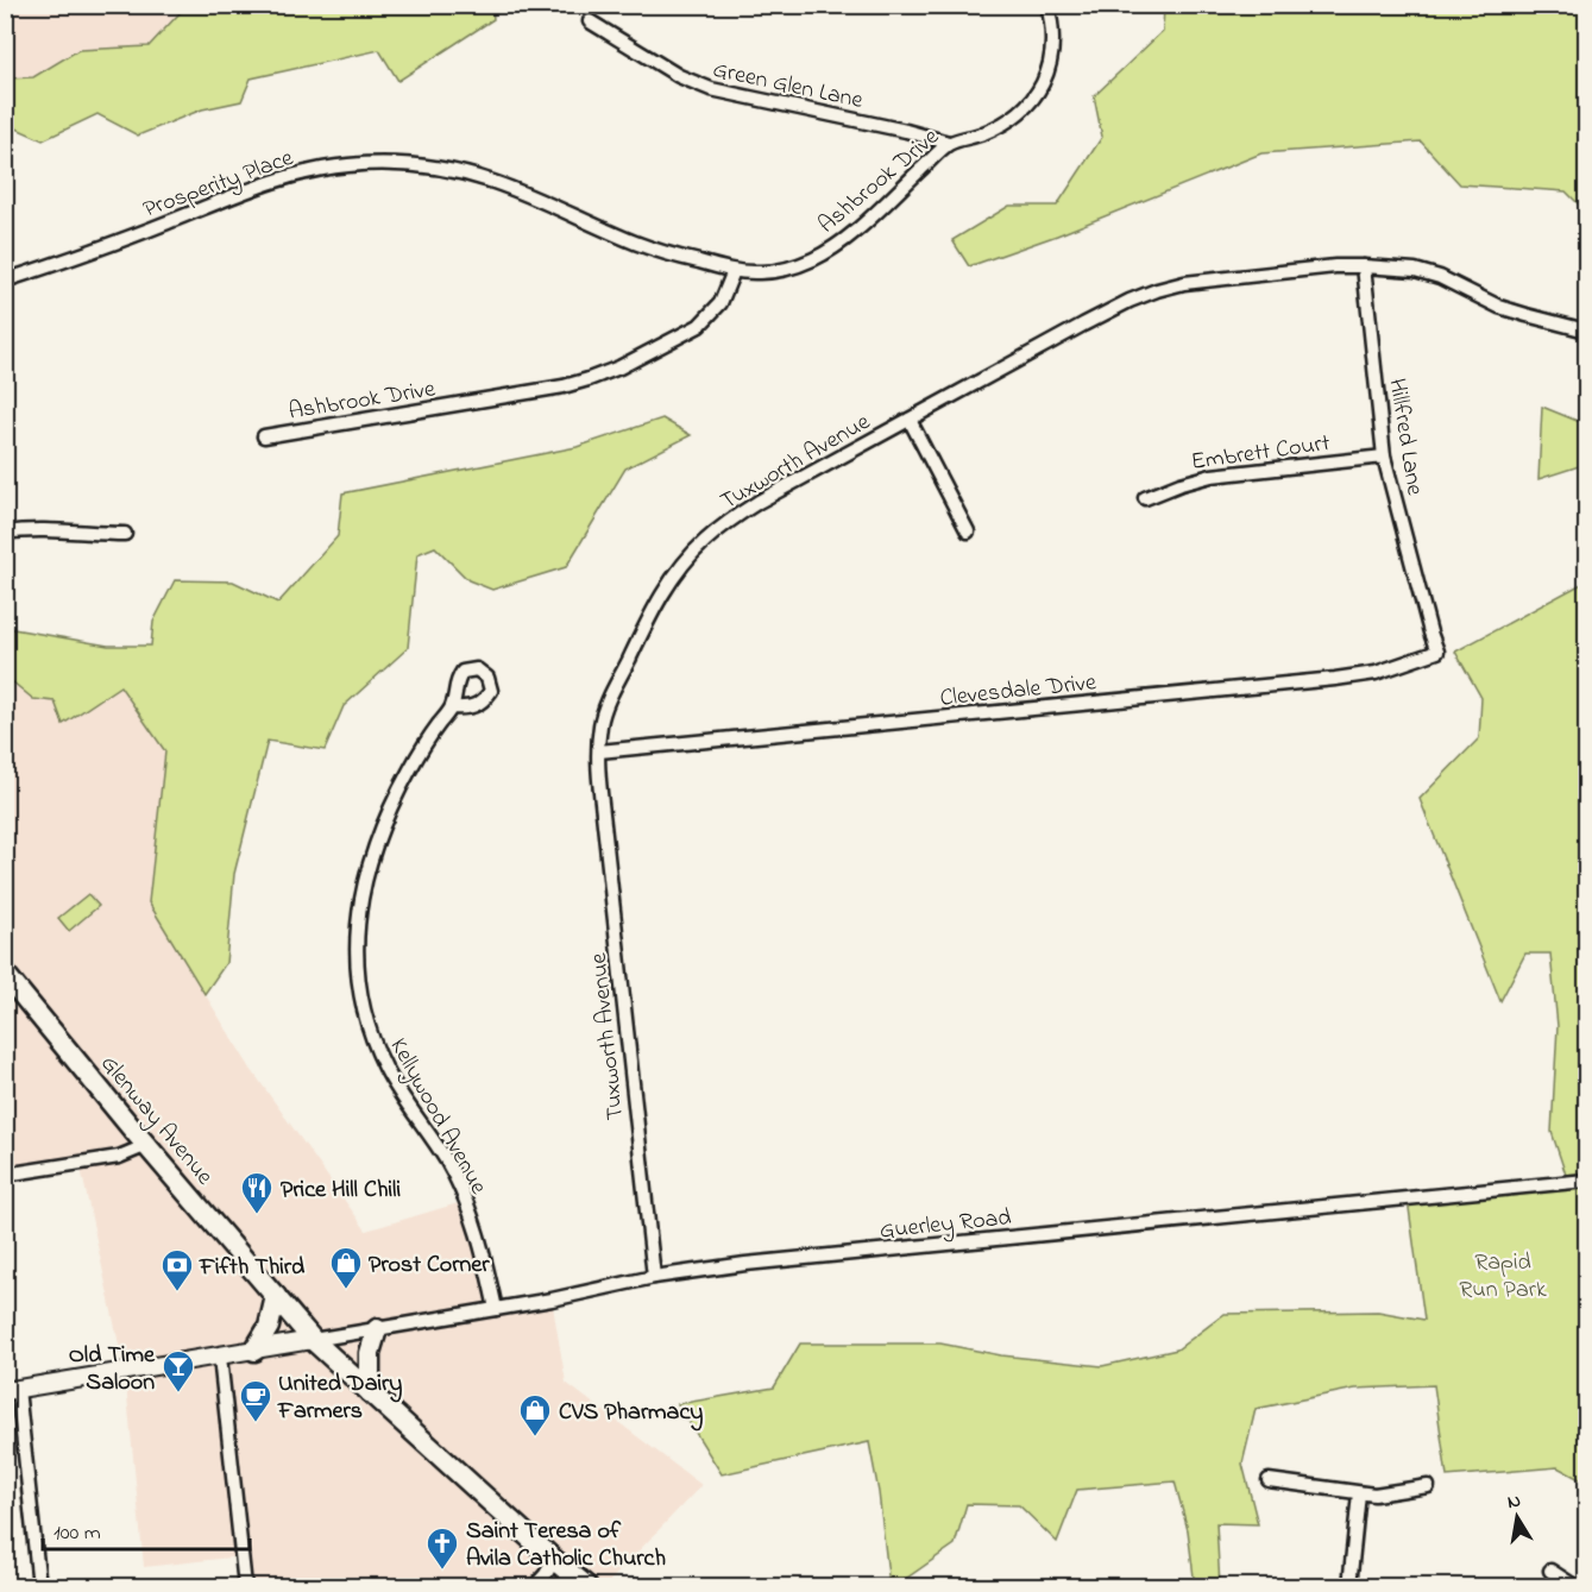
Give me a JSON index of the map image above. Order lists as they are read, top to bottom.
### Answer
{
  "streets": {
    "main road": ["Glenway Avenue"],
    "street": [
      "Green Glen Lane",
      "Ashbrook Drive",
      "Prosperity Place",
      "Hillfred Lane",
      "Embrett Court",
      "Tuxworth Avenue",
      "Clevesdale Drive",
      "Kellywood Avenue",
      "Guerley Road"
    ]
  },
  "crossings": [
    ["Green Glen Lane", "Ashbrook Drive"],
    ["Ashbrook Drive", "Prosperity Place"],
    ["Hillfred Lane", "Embrett Court"],
    ["Hillfred Lane", "Tuxworth Avenue"],
    ["Hillfred Lane", "Clevesdale Drive"],
    ["Tuxworth Avenue", "Clevesdale Drive"],
    ["Tuxworth Avenue", "Guerley Road"],
    ["Kellywood Avenue", "Guerley Road"],
    ["Glenway Avenue", "Guerley Road"]
  ],
  "parks": ["Rapid Run Park"],
  "places": {
    "restaurant": ["Price Hill Chili"],
    "shop": ["Prost Corner", "CVS Pharmacy"],
    "bank": ["Fifth Third"],
    "bar": ["Old Time Saloon"],
    "cafe": ["United Dairy Farmers"],
    "church": ["Saint Teresa of Avila Catholic Church"]
  },
  "scale_bar": "100 m",
  "north": "top"
}
